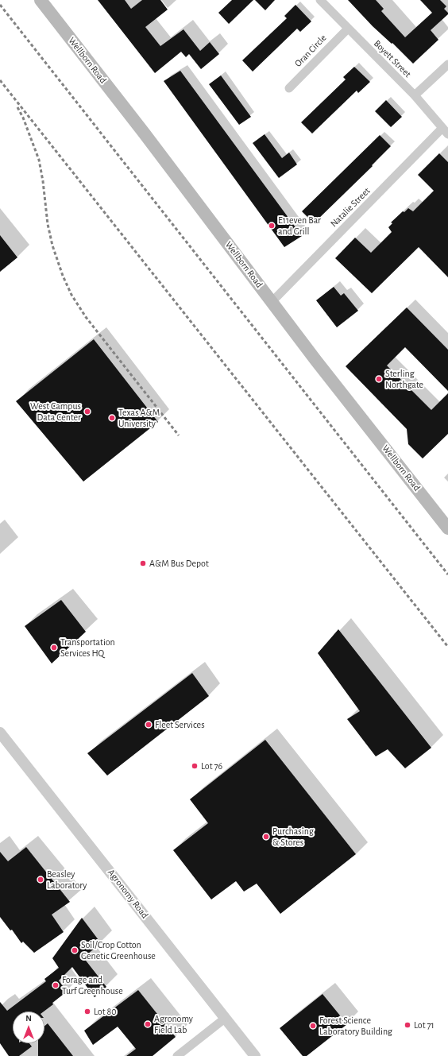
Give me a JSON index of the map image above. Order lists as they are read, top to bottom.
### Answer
{
  "streets": {
    "main road": ["Wellborn Road"],
    "street": [
      "Oran Circle",
      "Boyett Street",
      "Natalie Street",
      "Agronomy Road"
    ]
  },
  "crossings": [
    ["Oran Circle", "Boyett Street"],
    ["Boyett Street", "Natalie Street"],
    ["Wellborn Road", "Natalie Street"]
  ],
  "places": [
    "E11even Bar and Grill",
    "Sterling Northgate",
    "West Campus Data Center",
    "Texas A&M University",
    "A&M Bus Depot",
    "Transportation Services HQ",
    "Fleet Services",
    "Lot 76",
    "Purchasing & Stores",
    "Beasley Laboratory",
    "Soil/Crop Cotton Genetic Greenhouse",
    "Forage and Turf Greenhouse",
    "Lot 80",
    "Agronomy Field Lab",
    "Lot 71",
    "Forest Science Laboratory Building"
  ],
  "north": "top"
}
